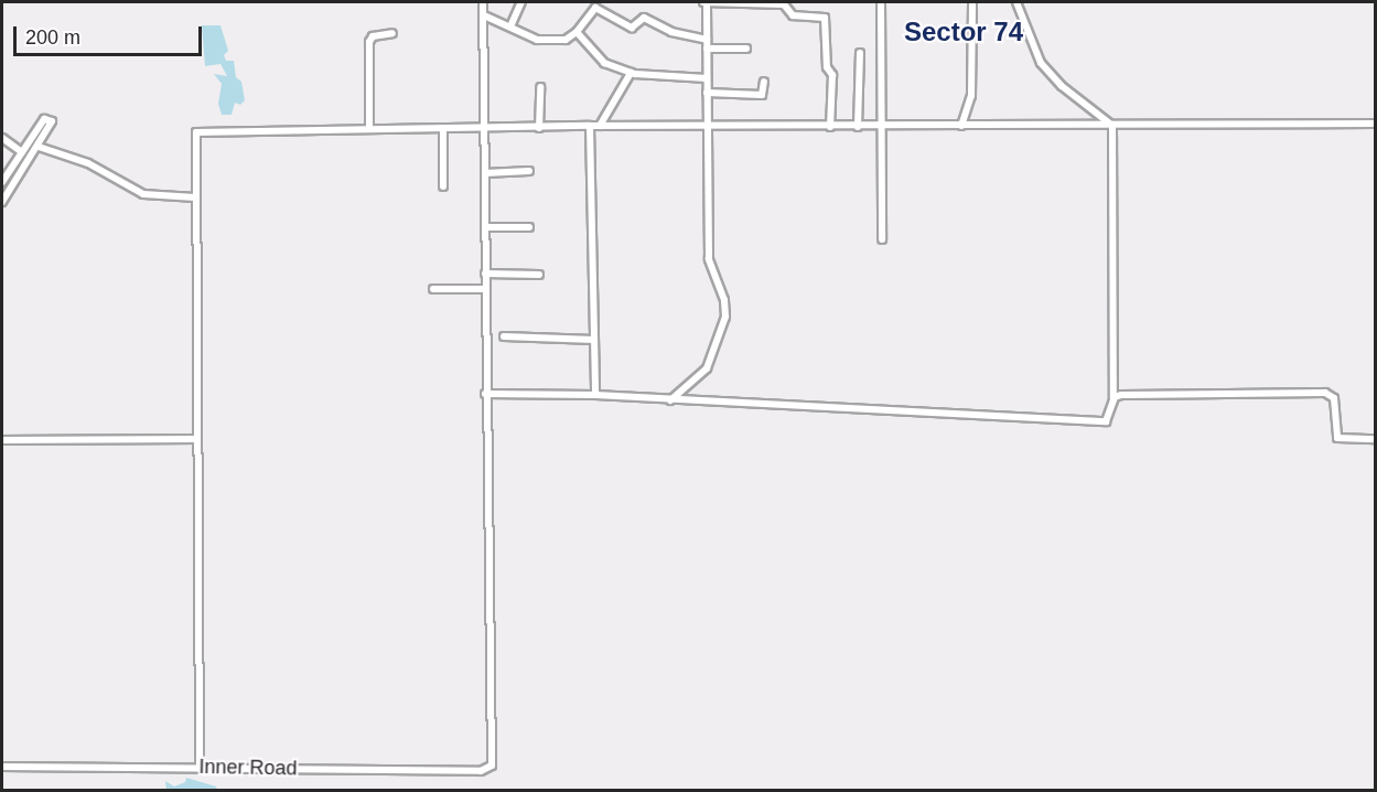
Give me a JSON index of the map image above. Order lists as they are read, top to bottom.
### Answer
{
  "streets": {
    "street": ["Inner Road"]
  },
  "districts": ["Sector 74"],
  "scale_bar": "200 m"
}
